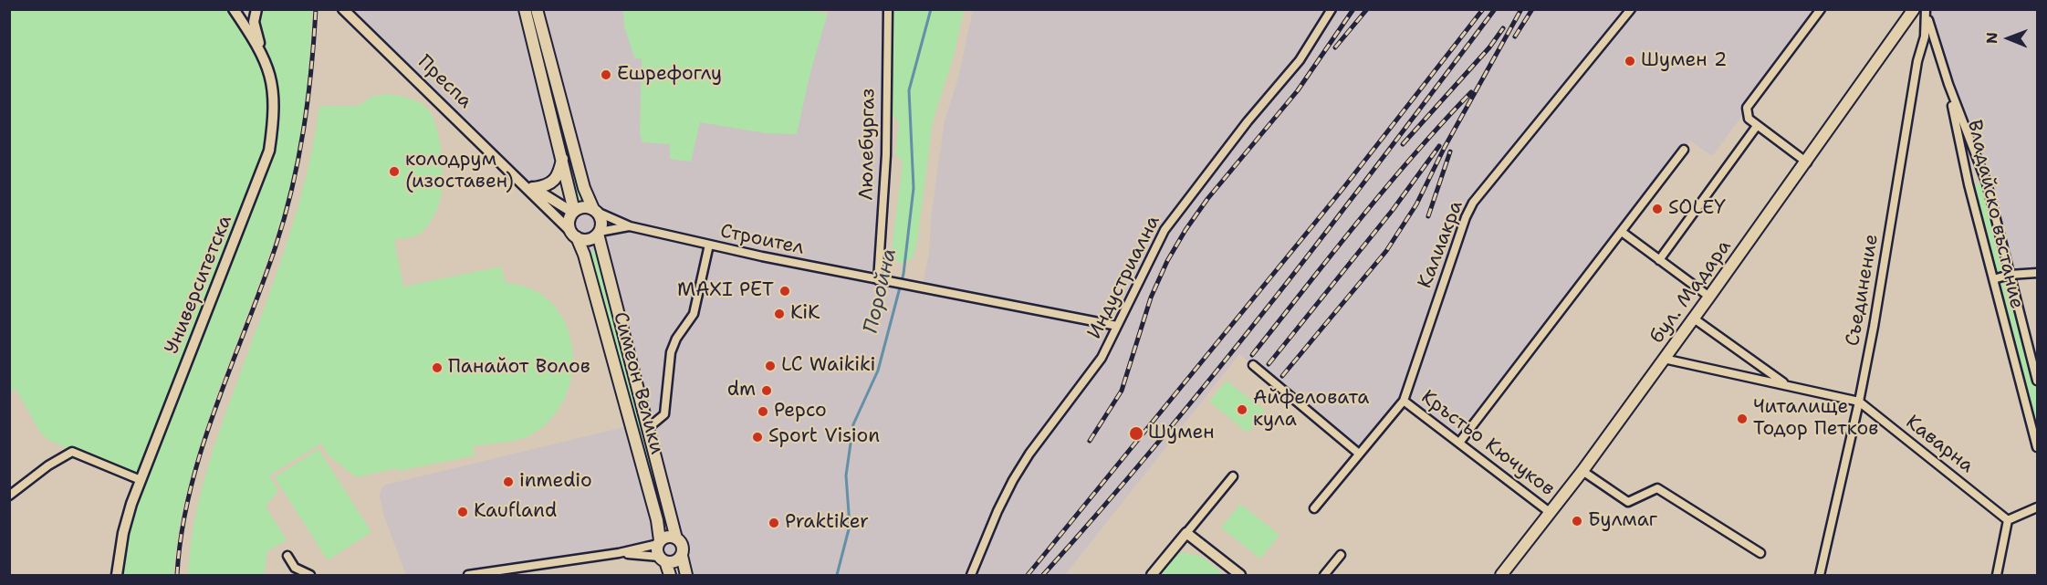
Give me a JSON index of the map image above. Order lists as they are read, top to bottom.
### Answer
{
  "streets": {
    "main road": ["бул. Мадара", "Симеон Велики"],
    "street": [
      "Преспа",
      "Люлебургаз",
      "Владайско въстание",
      "Строител",
      "Калиакра",
      "Индустриална",
      "Университетска",
      "Съединение",
      "Кръстьо Кючуков",
      "Каварна"
    ]
  },
  "crossings": [
    ["Преспа", "Симеон Велики"],
    ["Люлебургаз", "Строител"],
    ["Владайско въстание", "Съединение"],
    ["Строител", "Индустриална"],
    ["Калиакра", "Кръстьо Кючуков"],
    ["Съединение", "Каварна"],
    ["бул. Мадара", "Кръстьо Кючуков"],
    ["бул. Мадара", "Каварна"]
  ],
  "water": ["Поройна"],
  "places": [
    "Шумен 2",
    "Ешрефоглу",
    "колодрум (изоставен)",
    "SOLEY",
    "MAXI PET",
    "KiK",
    "LC Waikiki",
    "Панайот Волов",
    "dm",
    "Айфеловата кула",
    "Pepco",
    "Читалище Тодор Петков",
    "Шумен",
    "Sport Vision",
    "inmedio",
    "Kaufland",
    "Булмаг",
    "Praktiker"
  ],
  "north": "left"
}
